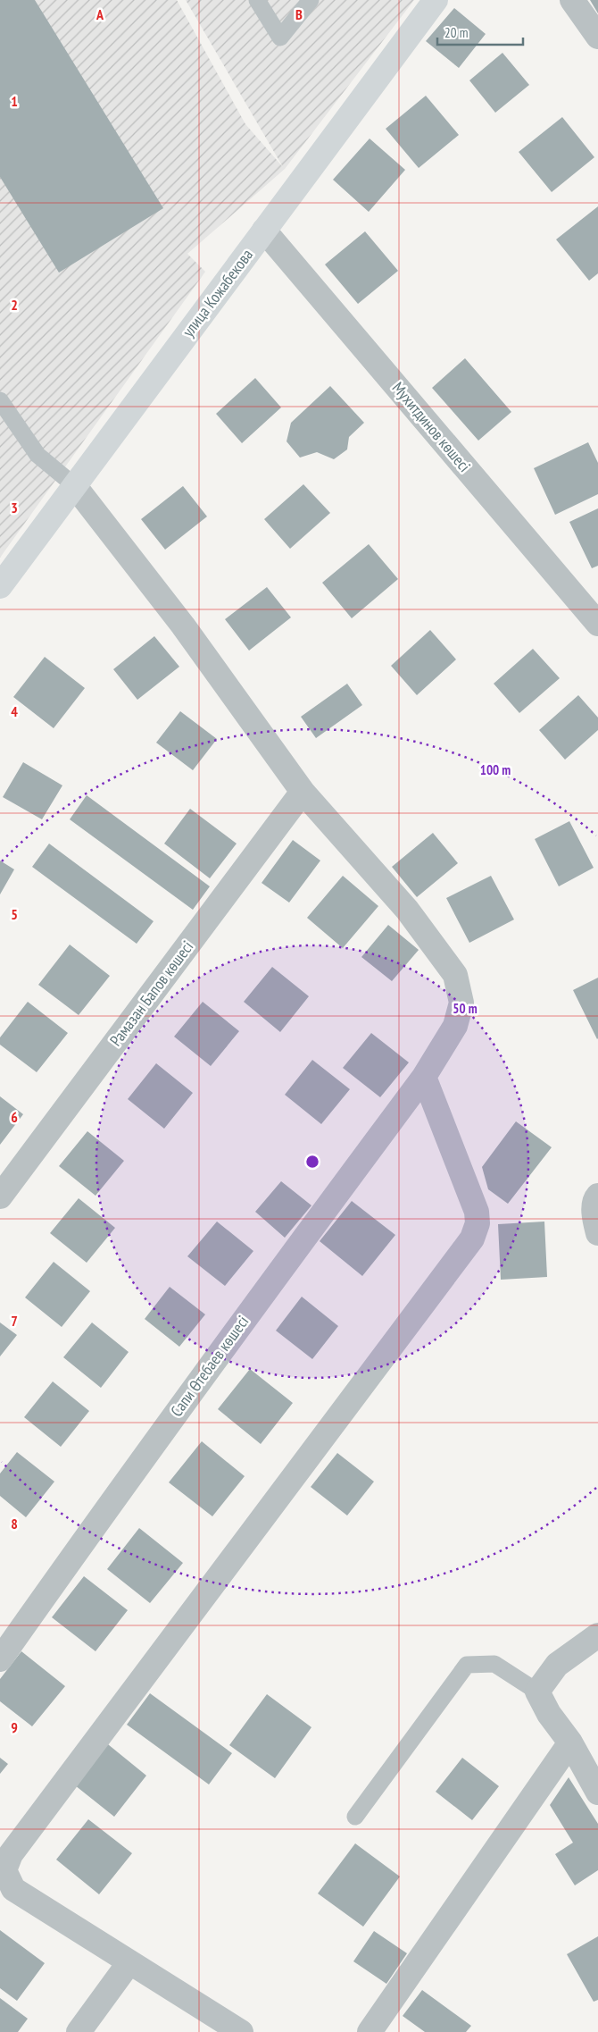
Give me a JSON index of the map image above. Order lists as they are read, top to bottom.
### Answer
{
  "streets": {
    "main road": ["улица Кожабекова"],
    "street": ["Мухитдинов көшесі", "Рамазан Бапов көшесі", "Сапи Өтебаев көшесі"]
  },
  "crossings": [
    ["улица Кожабекова", "Мухитдинов көшесі"],
    ["улица Кожабекова", "Сапи Өтебаев көшесі"],
    ["Рамазан Бапов көшесі", "Сапи Өтебаев көшесі"]
  ],
  "scale_bar": "20 m",
  "grid": {
    "columns": ["A", "B"],
    "rows": [
      "1",
      "2",
      "3",
      "4",
      "5",
      "6",
      "7",
      "8",
      "9"
    ]
  },
  "rings": ["100 m", "50 m"]
}
